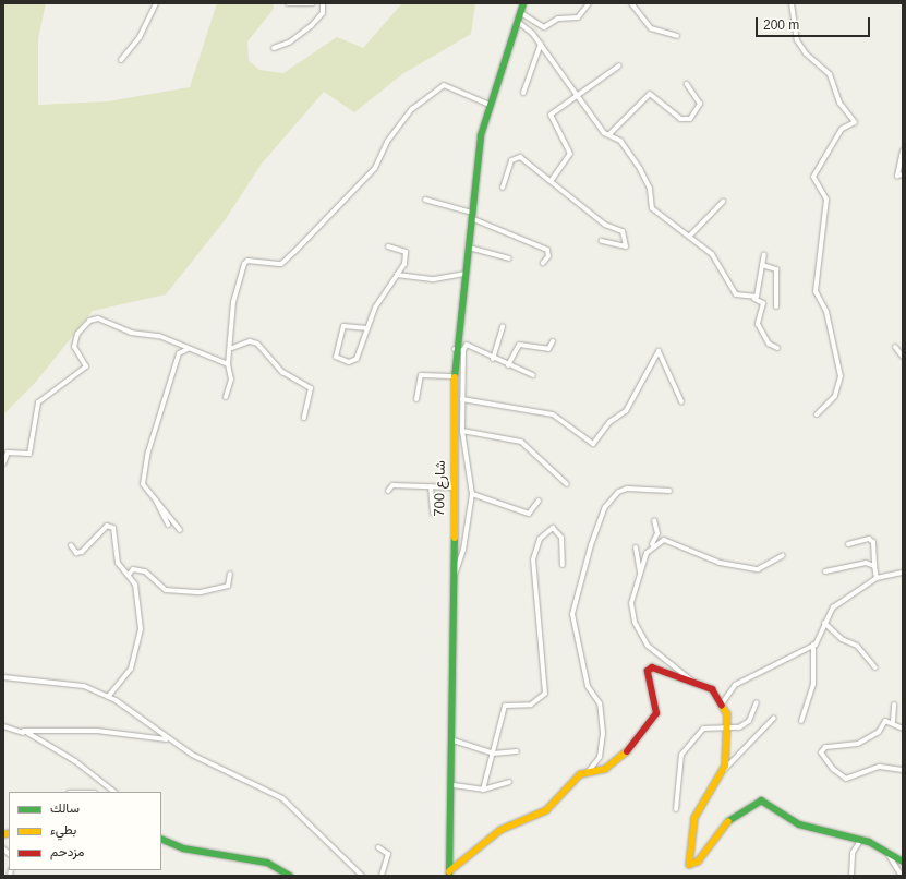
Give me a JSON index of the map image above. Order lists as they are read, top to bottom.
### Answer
{
  "streets": {
    "street": ["شارع 700"]
  },
  "legend": ["سالك", "بطيء", "مزدحم"],
  "scale_bar": "200 m"
}
